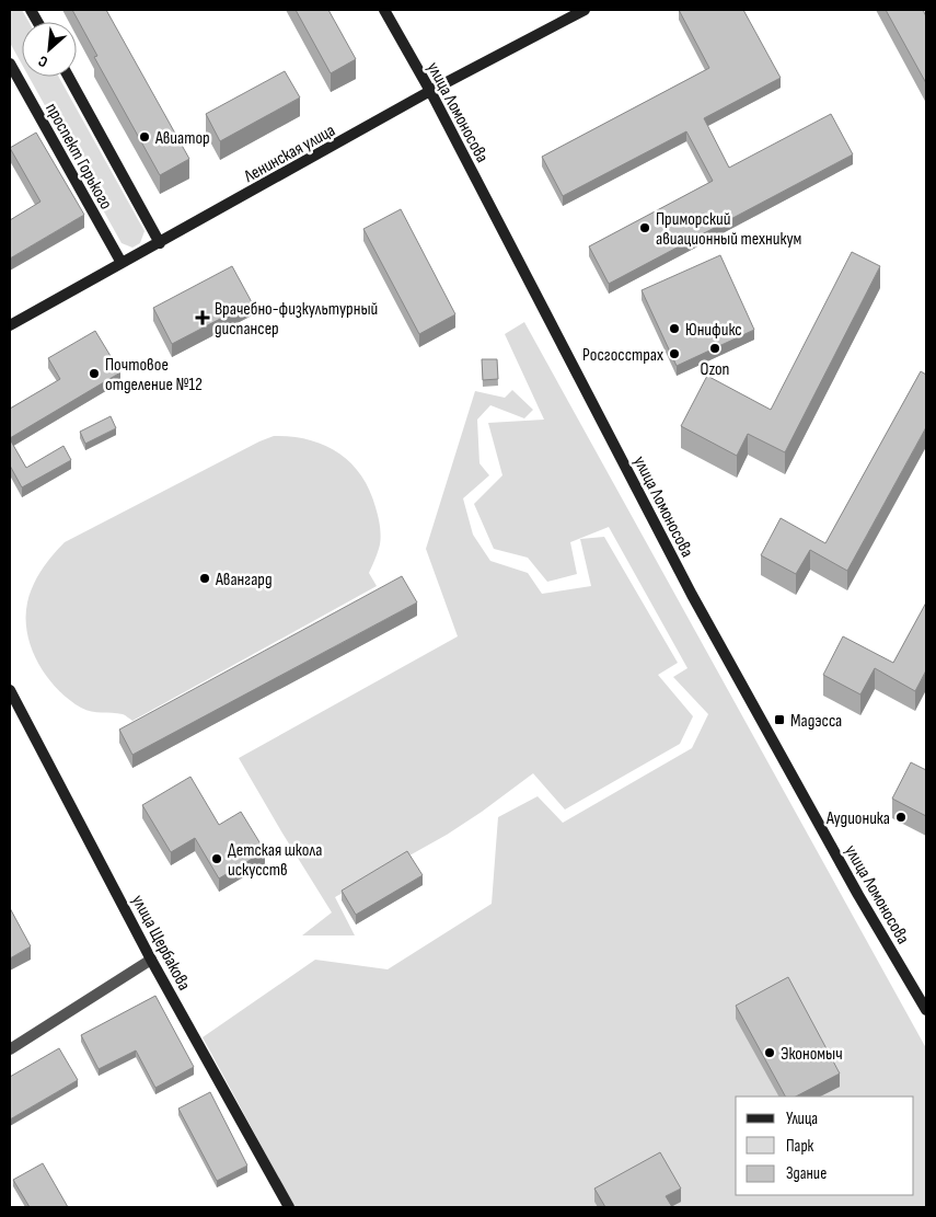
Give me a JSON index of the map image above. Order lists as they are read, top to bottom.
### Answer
{
  "streets": {
    "main road": [
      "улица Ломоносова",
      "Ленинская улица",
      "проспект Горького",
      "улица Щербакова"
    ]
  },
  "crossings": [
    ["улица Ломоносова", "Ленинская улица"],
    ["Ленинская улица", "проспект Горького"]
  ],
  "places": {
    "other": [
      "Авиатор",
      "Приморский авиационный техникум",
      "Юнификс",
      "Ozon",
      "Росгосстрах",
      "Почтовое отделение №12",
      "Авангард",
      "Аудионика",
      "Детская школа искусств",
      "Экономыч"
    ],
    "health": ["Врачебно-физкультурный диспансер"],
    "transit": ["Мадэсса"]
  },
  "legend": ["Улица", "Парк", "Здание"],
  "north": "bottom left"
}
